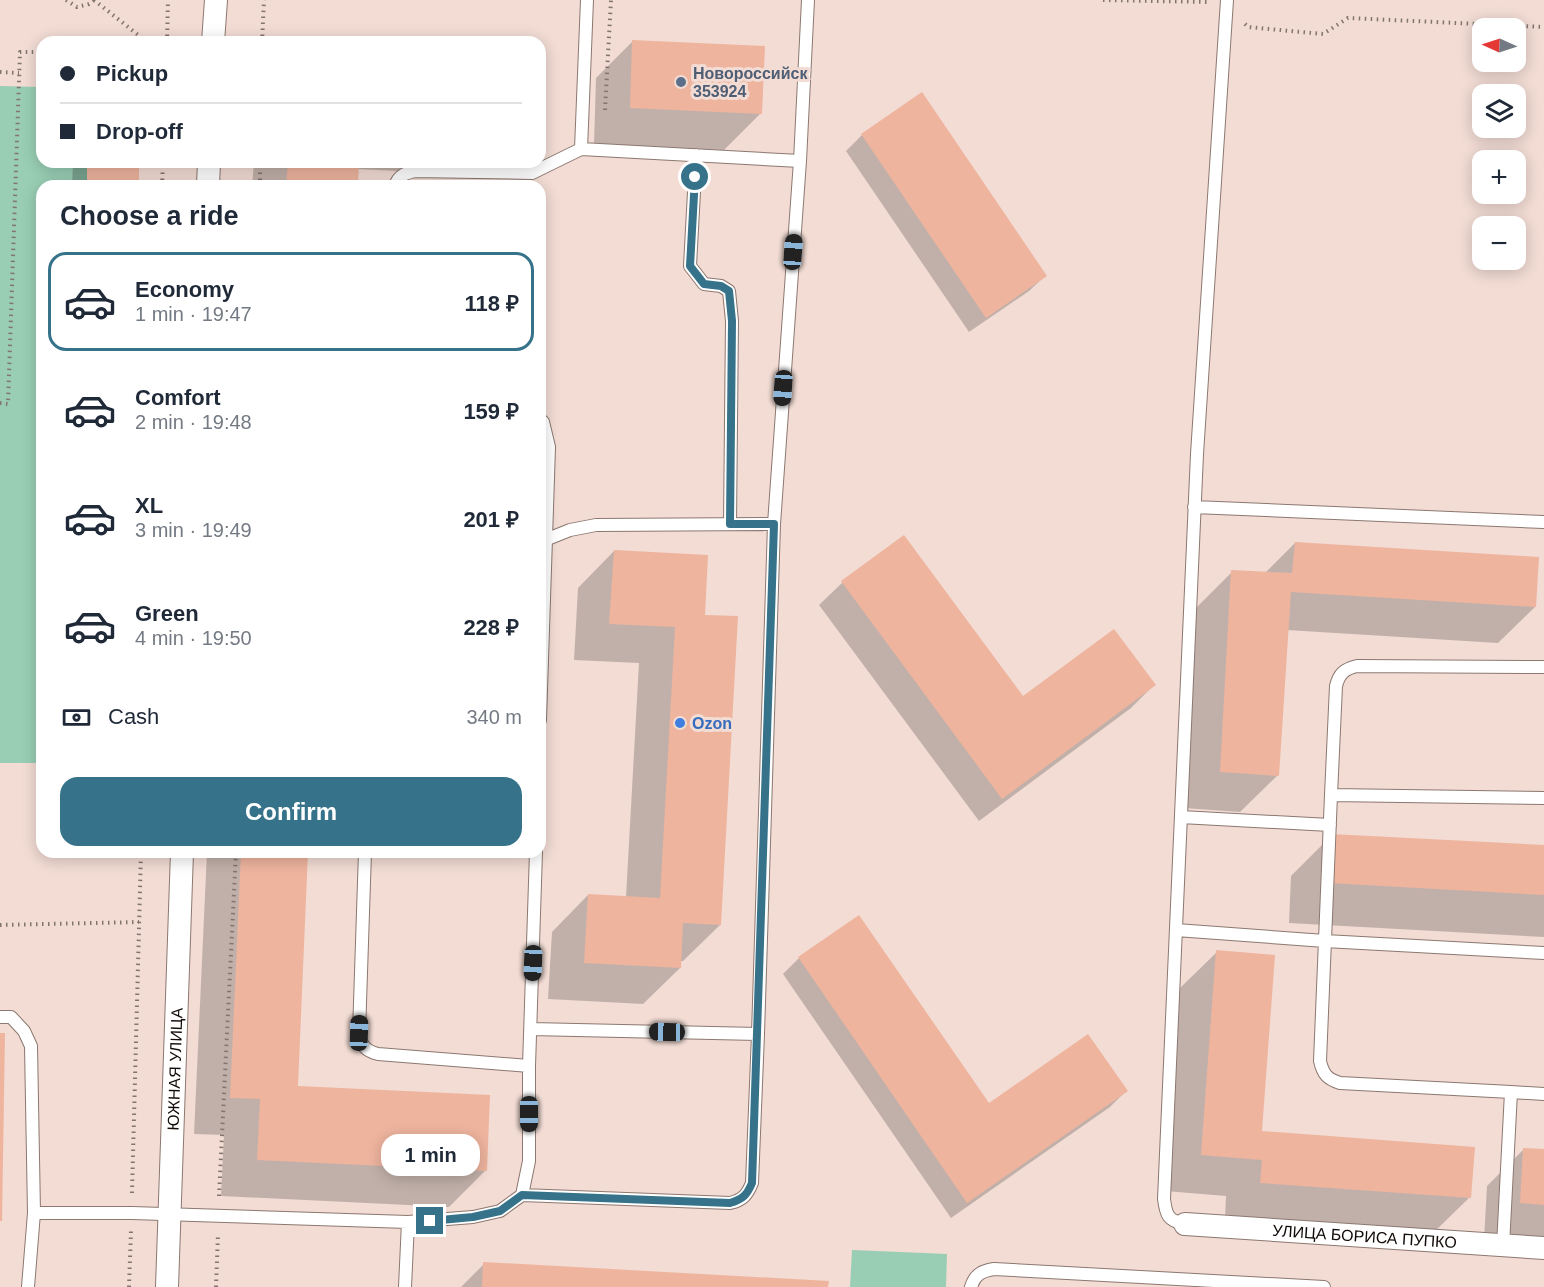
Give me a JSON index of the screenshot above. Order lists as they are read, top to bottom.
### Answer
{
  "streets": {
    "street": ["ЮЖНАЯ УЛИЦА", "УЛИЦА БОРИСА ПУПКО"]
  },
  "places": ["Новороссийск 353924", "Ozon"],
  "north": "left",
  "page": {
    "map_buttons": ["+", "−"],
    "banner": ["Pickup", "Drop-off"],
    "heading": "Choose a ride",
    "list": [
      {
        "name": "Economy",
        "note": "1 min · 19:47",
        "value": "118 ₽"
      },
      {
        "name": "Comfort",
        "note": "2 min · 19:48",
        "value": "159 ₽"
      },
      {
        "name": "XL",
        "note": "3 min · 19:49",
        "value": "201 ₽"
      },
      {
        "name": "Green",
        "note": "4 min · 19:50",
        "value": "228 ₽"
      }
    ],
    "pay": ["Cash", "340 m"],
    "buttons": "Confirm",
    "bubble": "1 min"
  }
}
